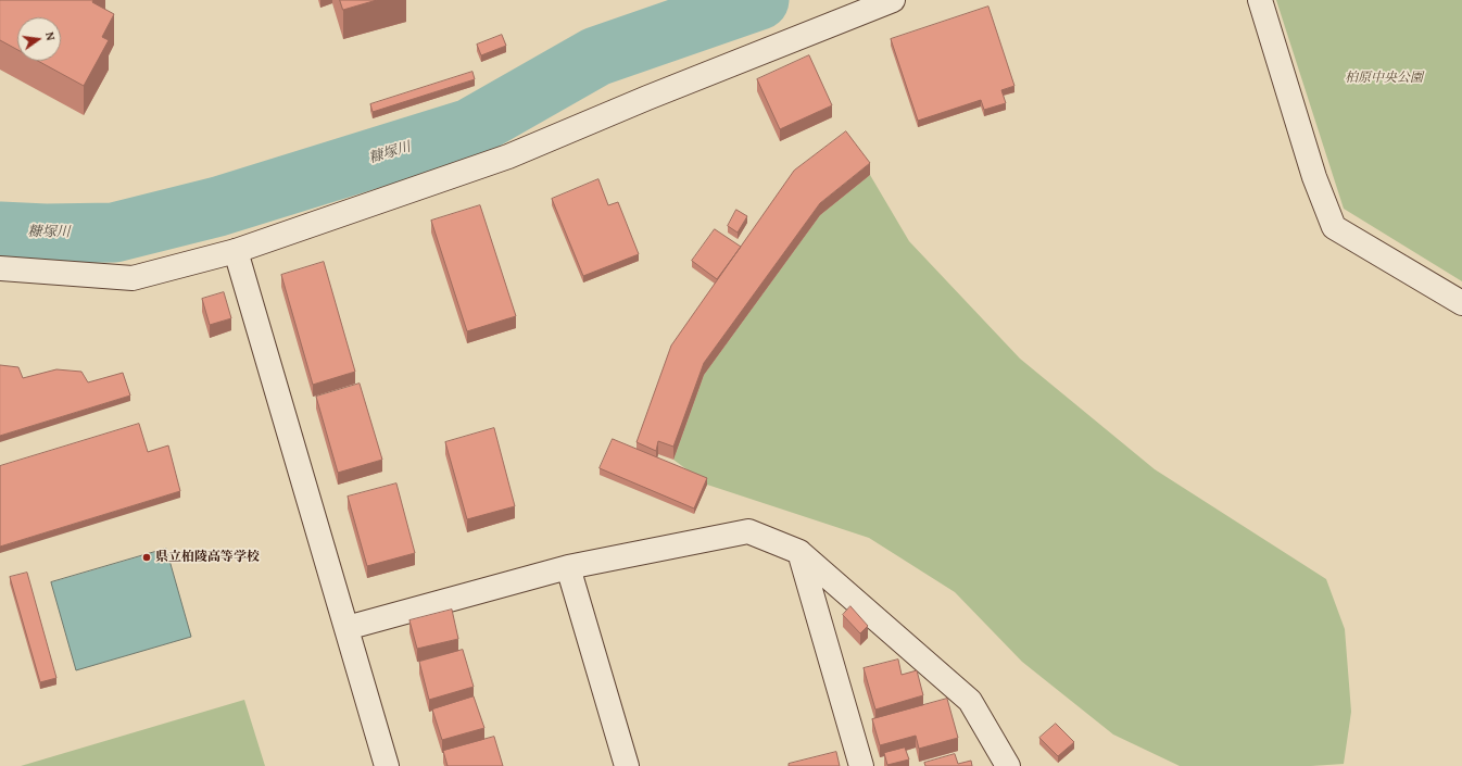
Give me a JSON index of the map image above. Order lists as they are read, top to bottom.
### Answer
{
  "water": ["糠塚川"],
  "parks": ["柏原中央公園"],
  "places": ["県立柏陵高等学校"],
  "north": "right"
}
